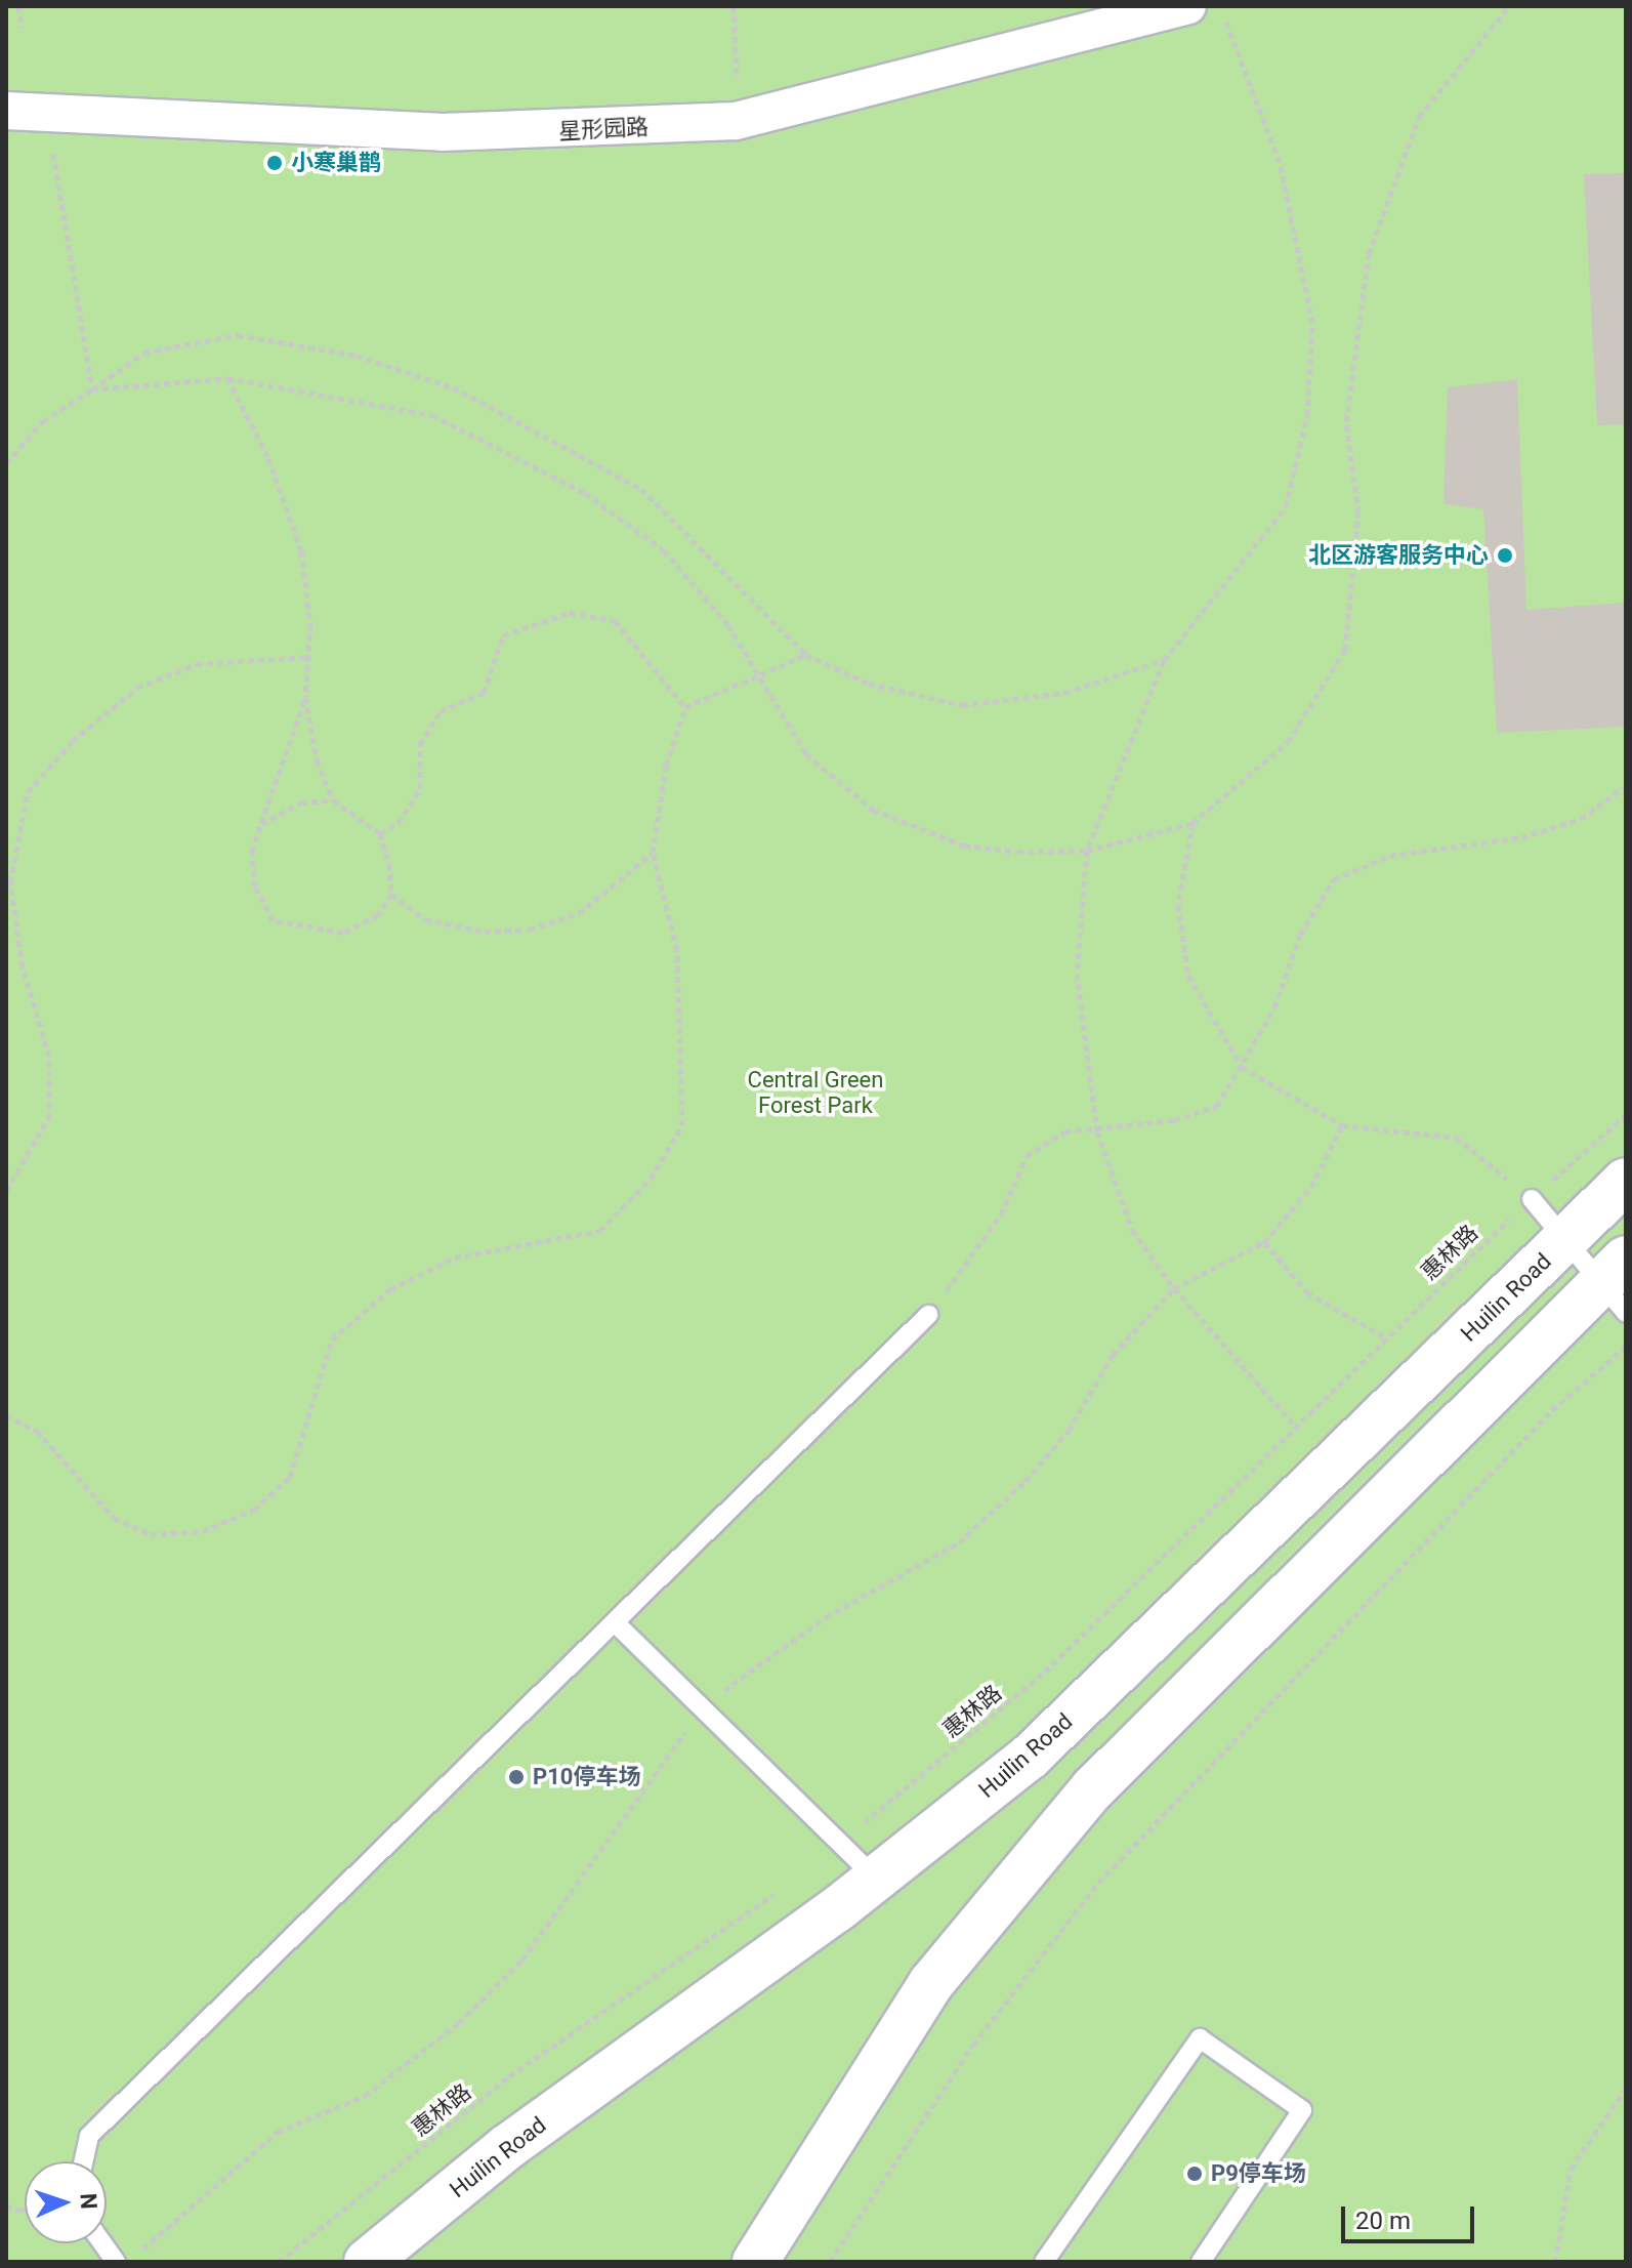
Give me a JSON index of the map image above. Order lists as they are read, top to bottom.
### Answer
{
  "streets": {
    "main road": ["Huilin Road"],
    "street": ["星形园路"],
    "path": ["惠林路"]
  },
  "parks": ["Central Green Forest Park"],
  "places": [
    "小寒巢鹊",
    "北区游客服务中心",
    "P10停车场",
    "P9停车场"
  ],
  "scale_bar": "20 m",
  "north": "right"
}
